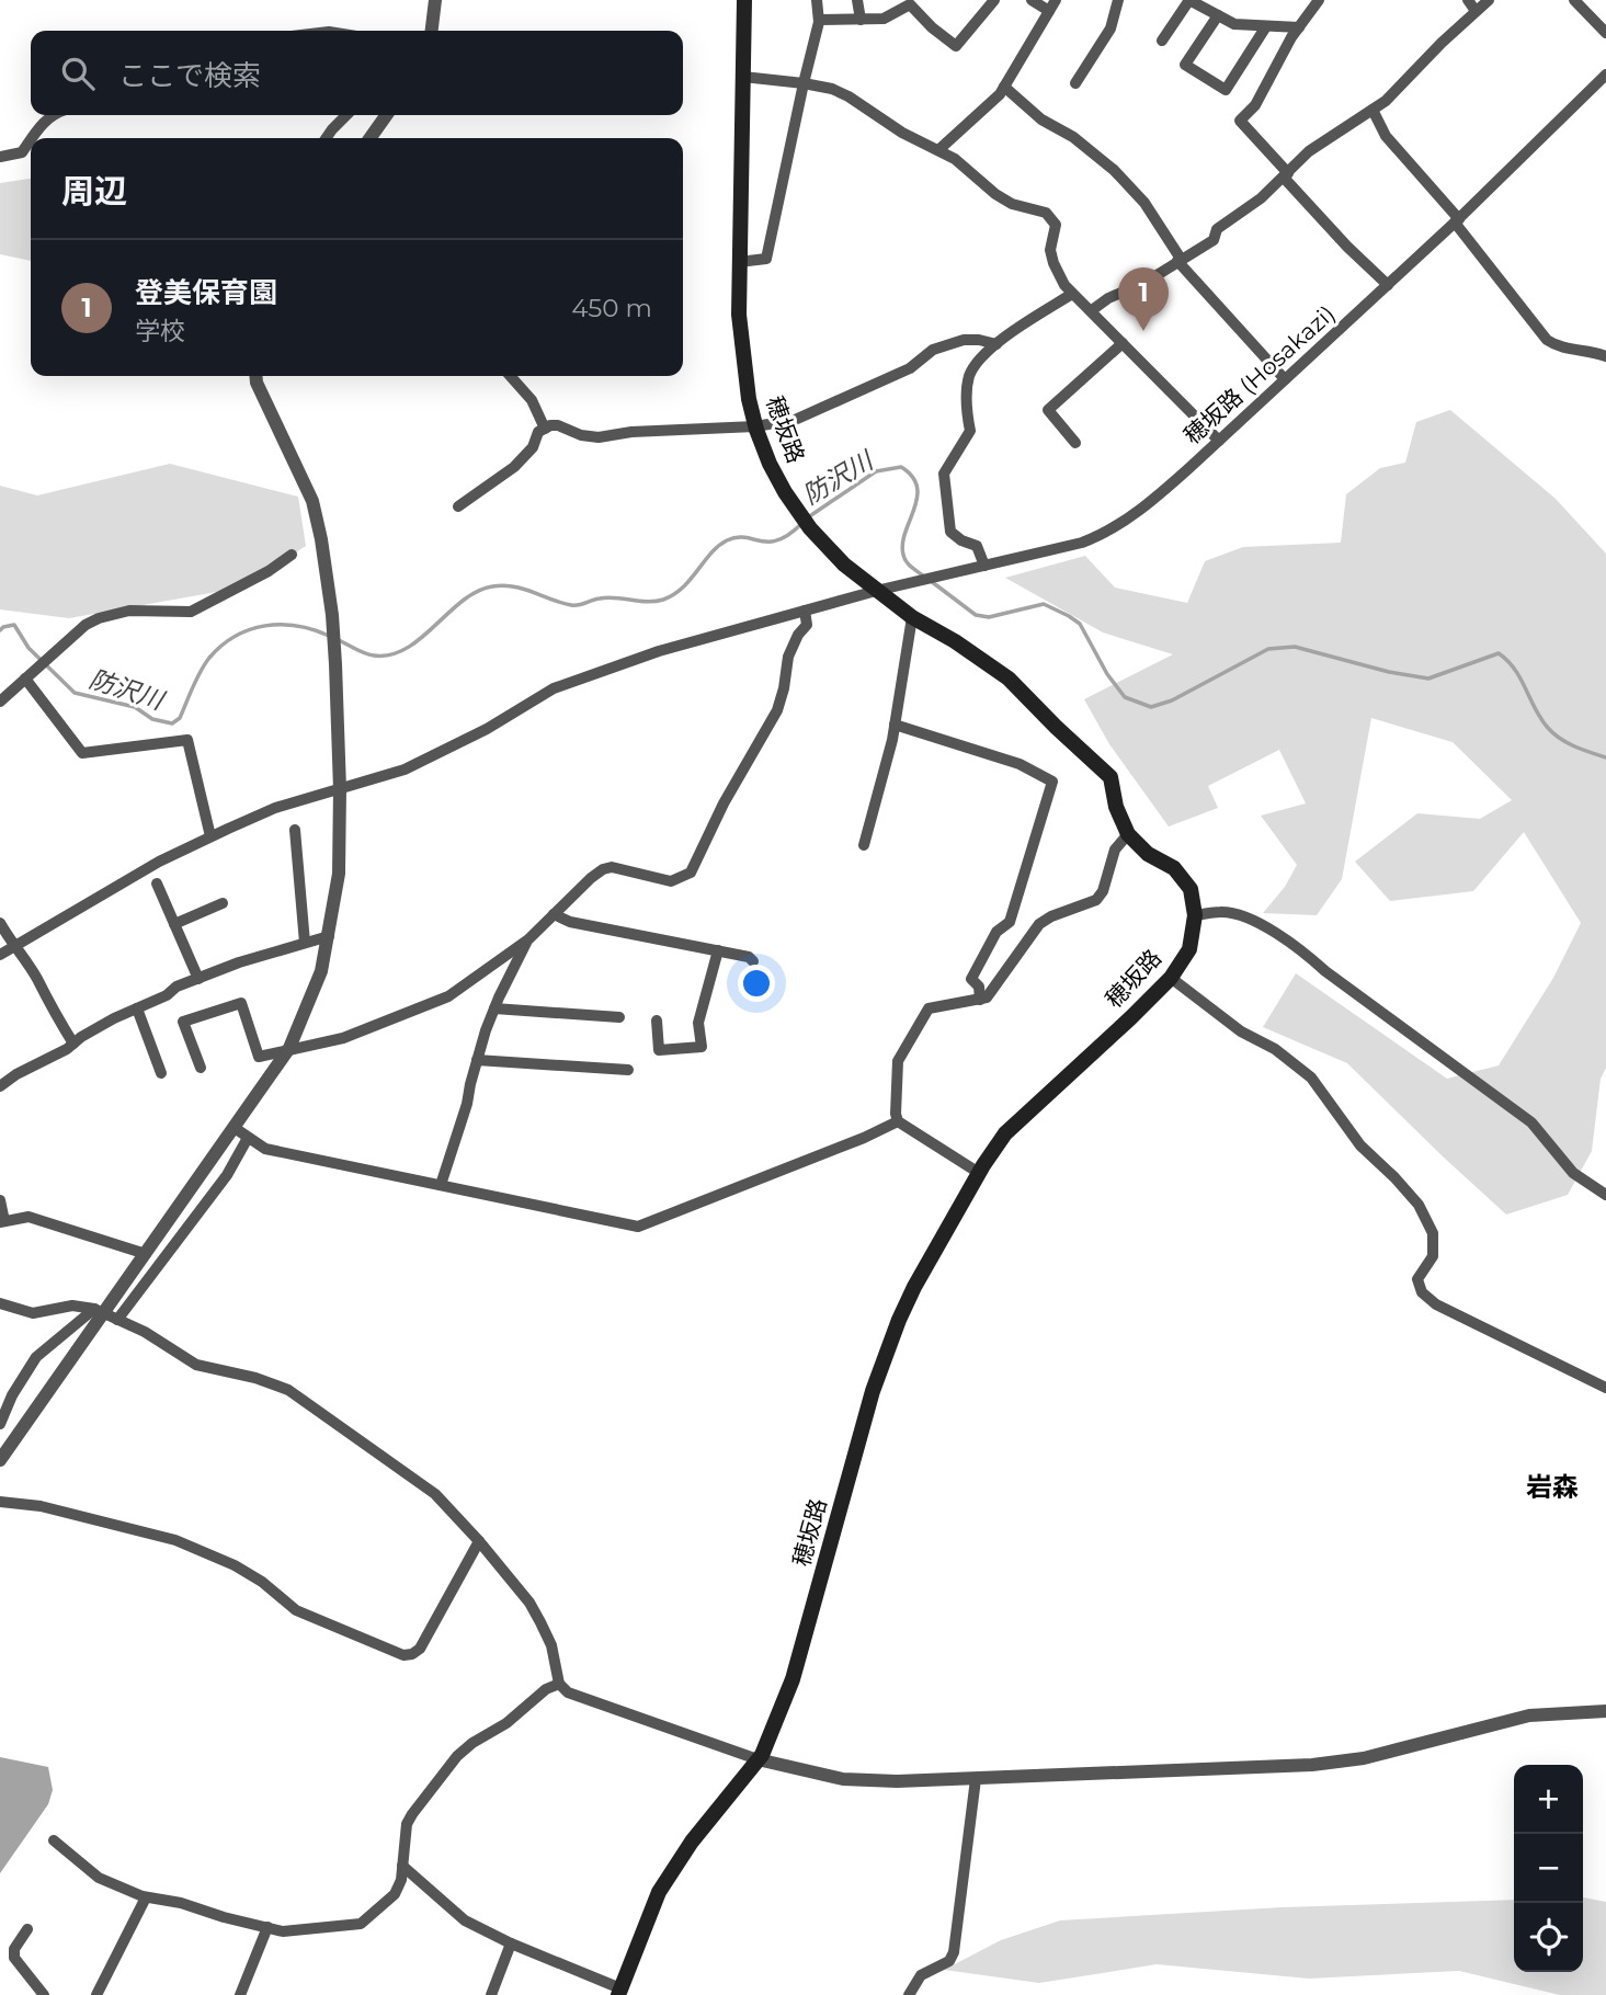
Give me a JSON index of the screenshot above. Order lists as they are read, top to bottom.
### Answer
{
  "streets": {
    "main road": ["穂坂路"],
    "street": ["穂坂路 (Hosakazi)"]
  },
  "crossings": [
    ["穂坂路 (Hosakazi)", "穂坂路"]
  ],
  "districts": ["岩森"],
  "water": ["防沢川"],
  "page": {
    "search": "ここで検索",
    "heading": "周辺",
    "list": [
      {
        "mark": "1",
        "name": "登美保育園",
        "note": "学校",
        "value": "450 m"
      }
    ],
    "pins": "1",
    "map_buttons": ["+", "−"]
  }
}
